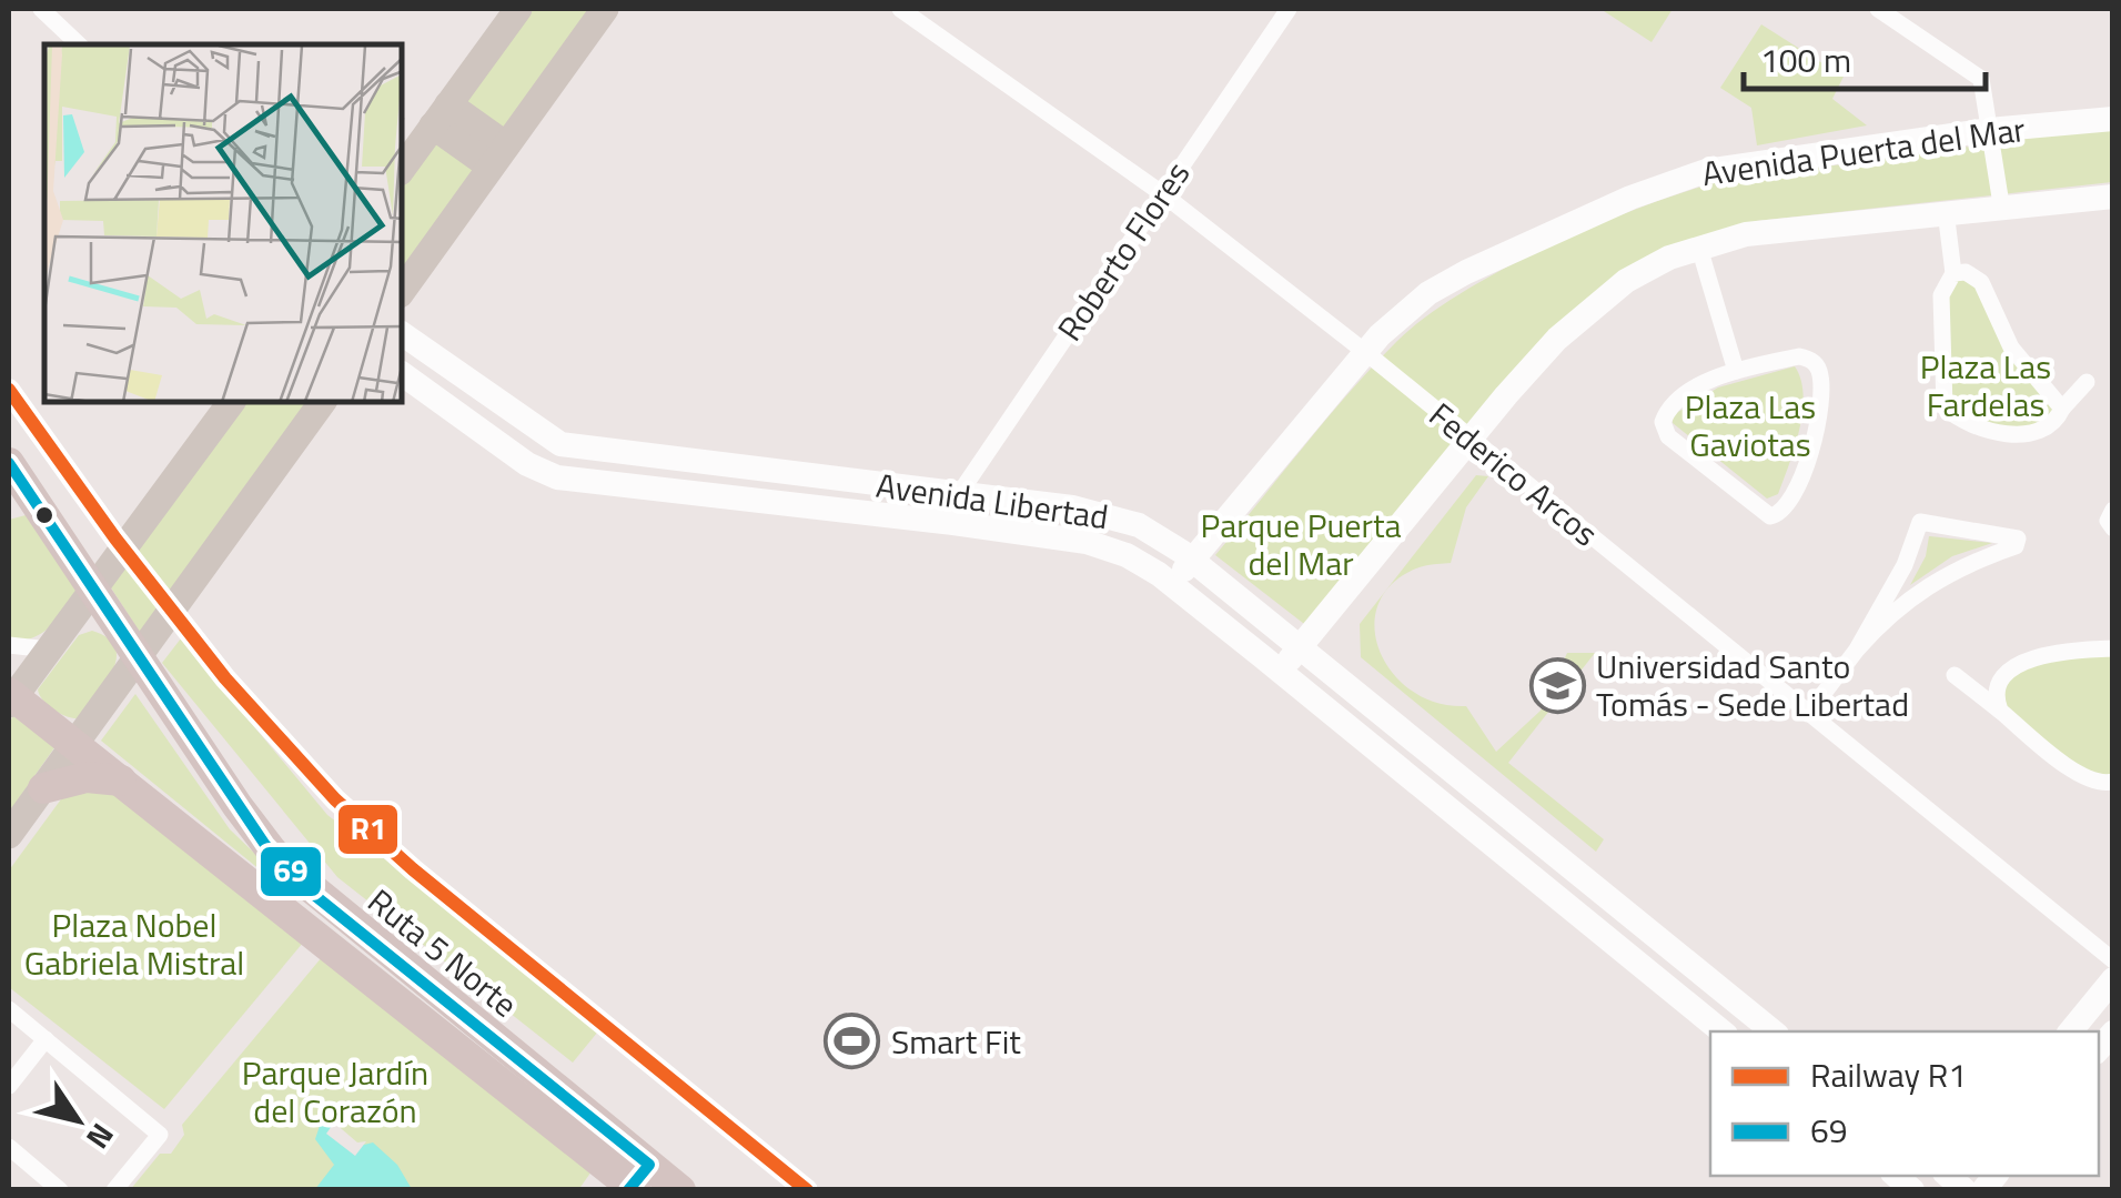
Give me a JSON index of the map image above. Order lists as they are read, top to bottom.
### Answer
{
  "streets": {
    "highway": ["Ruta 5 Norte"],
    "street": [
      "Avenida Puerta del Mar",
      "Roberto Flores",
      "Federico Arcos",
      "Avenida Libertad"
    ]
  },
  "crossings": [
    ["Avenida Puerta del Mar", "Federico Arcos"],
    ["Avenida Puerta del Mar", "Avenida Libertad"],
    ["Roberto Flores", "Federico Arcos"],
    ["Roberto Flores", "Avenida Libertad"]
  ],
  "parks": [
    "Plaza Las Fardelas",
    "Plaza Las Gaviotas",
    "Parque Puerta del Mar",
    "Plaza Nobel Gabriela Mistral",
    "Parque Jardín del Corazón"
  ],
  "places": {
    "school or university": ["Universidad Santo Tomás - Sede Libertad"],
    "sports": ["Smart Fit"]
  },
  "lines": ["rail line R1", "transit line 69"],
  "legend": ["Railway R1", "69"],
  "scale_bar": "100 m",
  "north": "bottom right"
}
